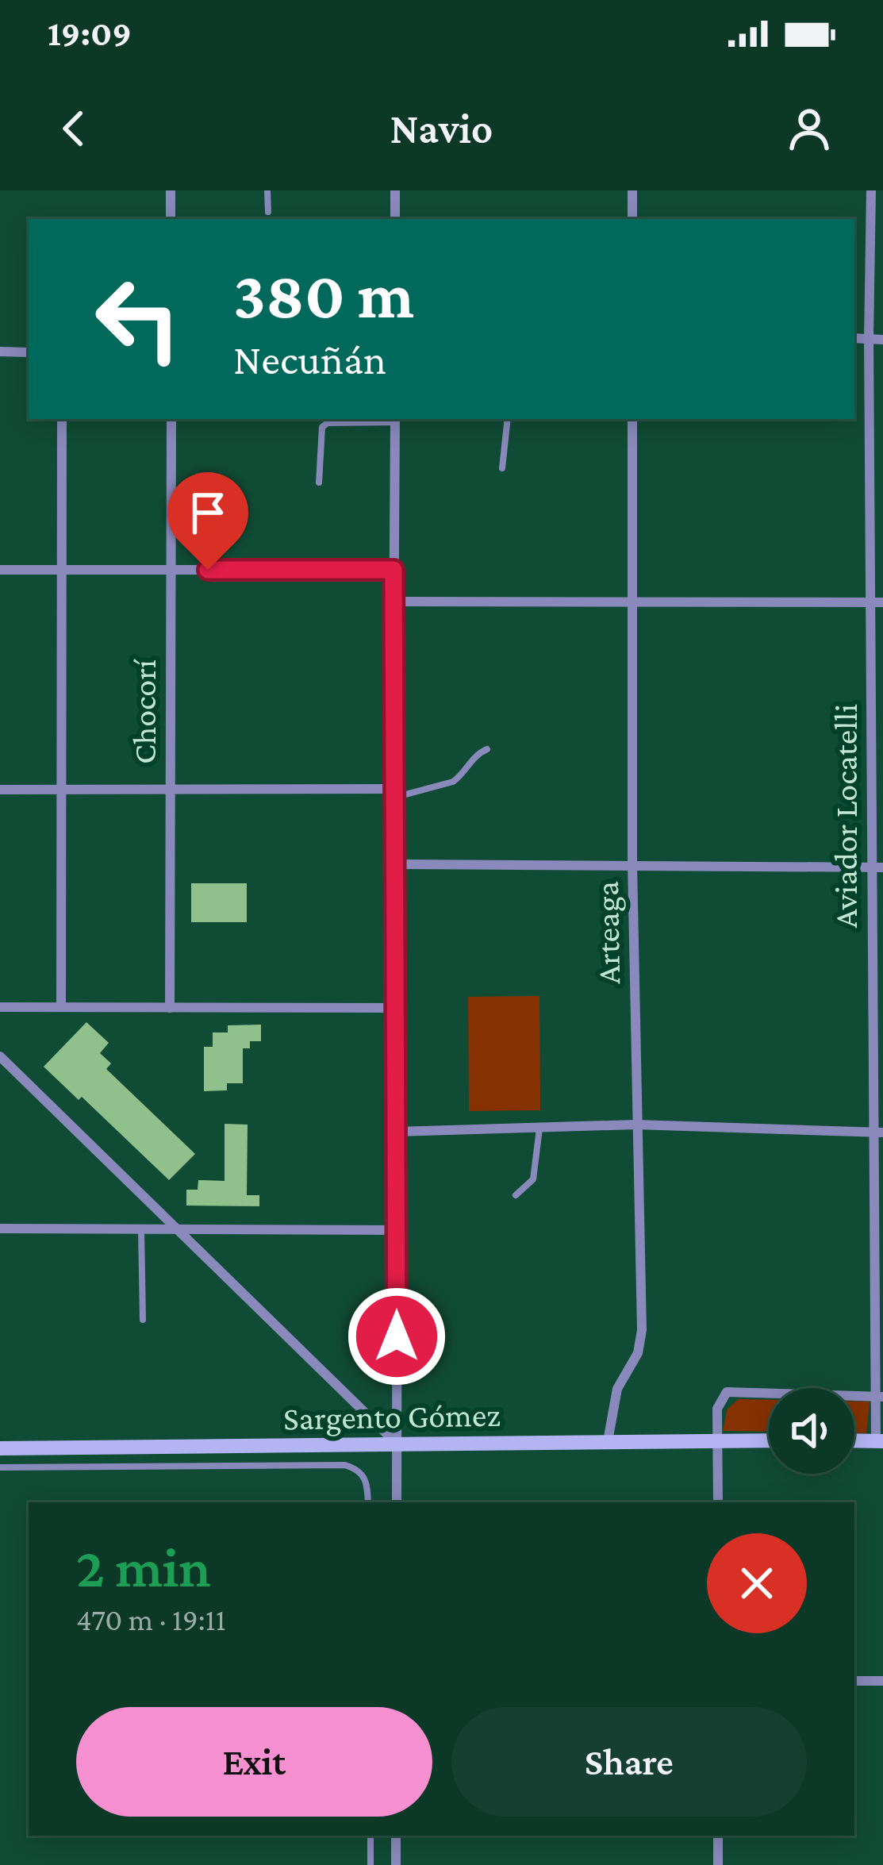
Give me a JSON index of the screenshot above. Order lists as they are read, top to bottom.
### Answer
{
  "streets": {
    "main road": ["Sargento Gómez"],
    "street": ["Chocorí", "Aviador Locatelli", "Arteaga"]
  },
  "crossings": [
    ["Arteaga", "Sargento Gómez"]
  ],
  "page": {
    "status": "19:09",
    "header": "Navio",
    "turn": ["380 m", "Necuñán"],
    "heading": ["2 min", "470 m · 19:11"],
    "buttons": ["Exit", "Share"]
  }
}
